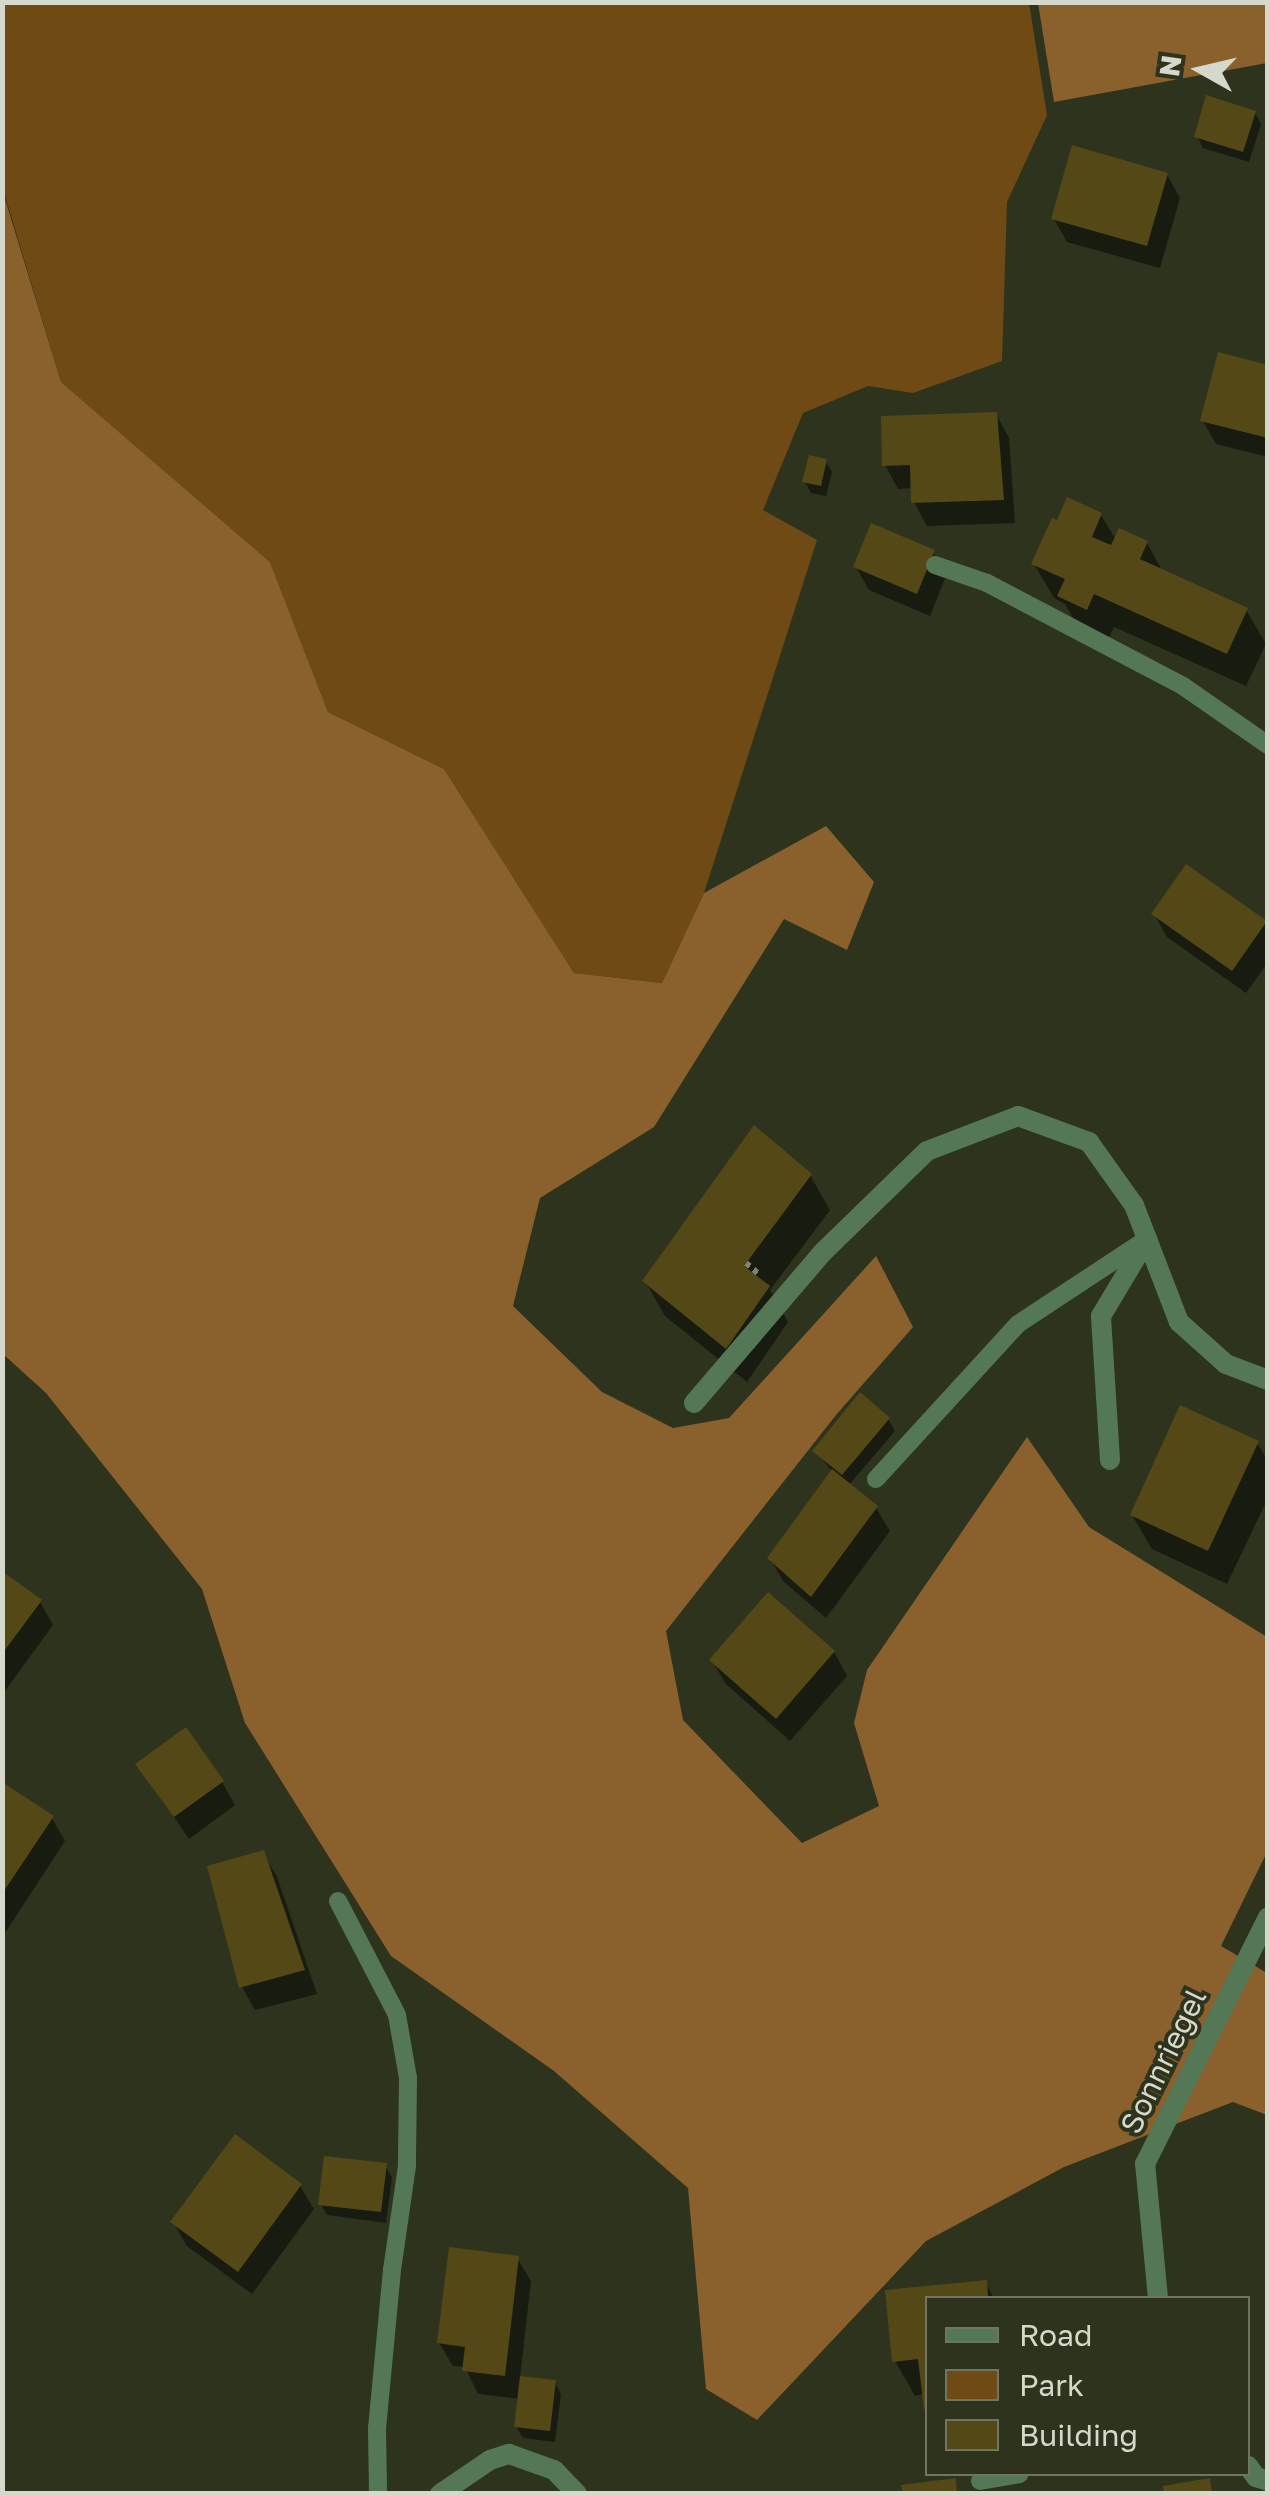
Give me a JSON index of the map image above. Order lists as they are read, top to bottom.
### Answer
{
  "streets": {
    "street": ["Sonnriegel"]
  },
  "legend": ["Road", "Park", "Building"],
  "north": "left"
}
